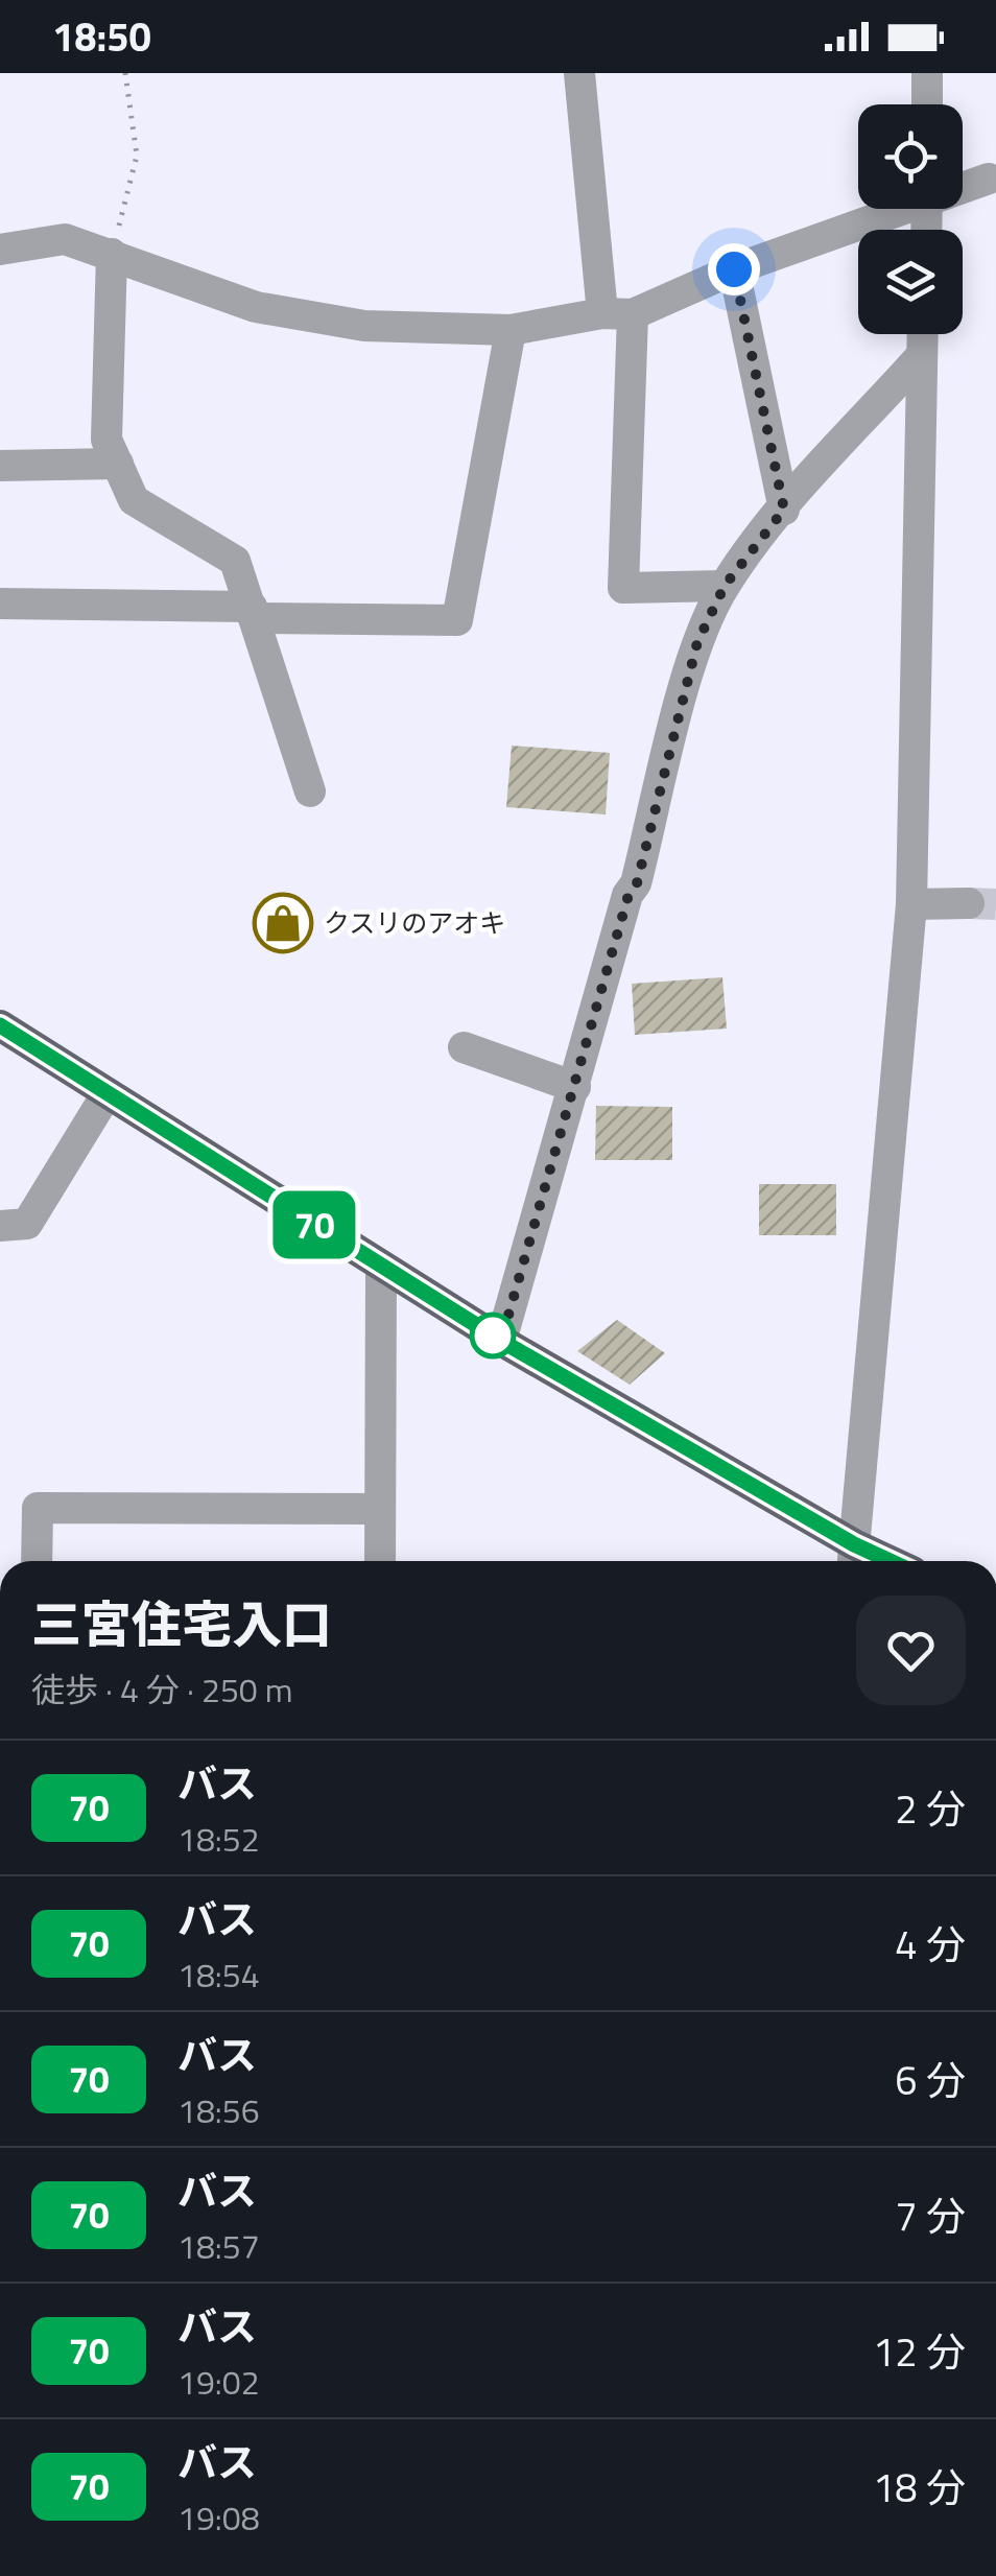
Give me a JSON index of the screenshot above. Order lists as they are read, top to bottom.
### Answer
{
  "places": {
    "shop": ["クスリのアオキ"]
  },
  "lines": ["bus line 70"],
  "page": {
    "status": "18:50",
    "on_map": "70",
    "heading": ["三宮住宅入口", "徒歩 · 4 分 · 250 m"],
    "list": [
      {
        "mark": "70",
        "name": "バス",
        "note": "18:52",
        "value": "2 分"
      },
      {
        "mark": "70",
        "name": "バス",
        "note": "18:54",
        "value": "4 分"
      },
      {
        "mark": "70",
        "name": "バス",
        "note": "18:56",
        "value": "6 分"
      },
      {
        "mark": "70",
        "name": "バス",
        "note": "18:57",
        "value": "7 分"
      },
      {
        "mark": "70",
        "name": "バス",
        "note": "19:02",
        "value": "12 分"
      },
      {
        "mark": "70",
        "name": "バス",
        "note": "19:08",
        "value": "18 分"
      }
    ]
  }
}
